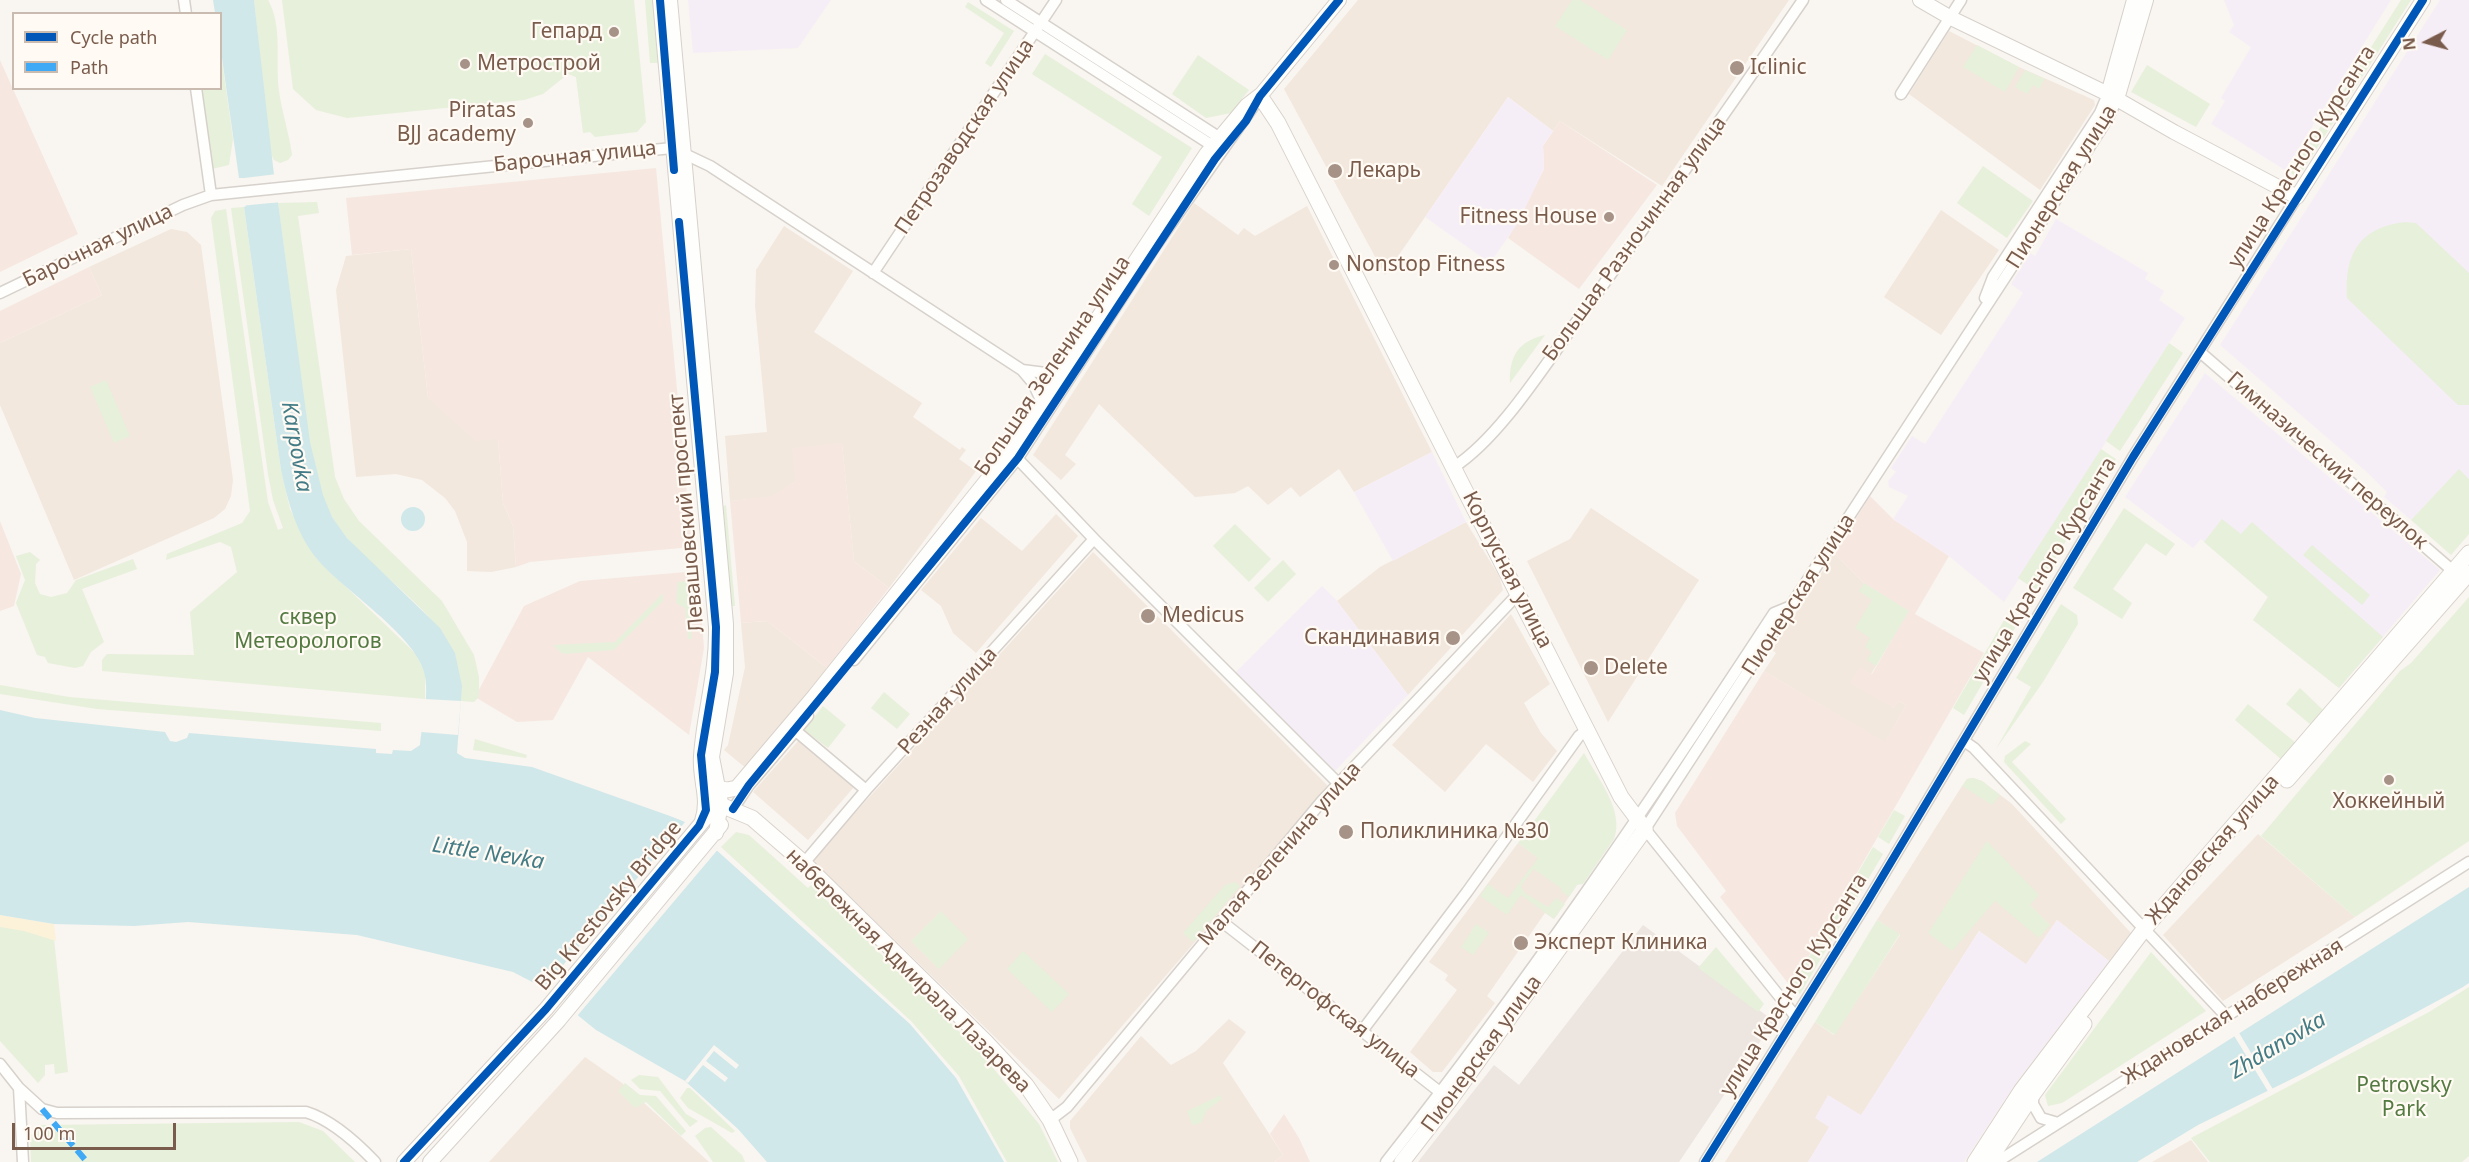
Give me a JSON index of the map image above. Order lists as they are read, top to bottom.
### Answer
{
  "streets": {
    "main road": [
      "Пионерская улица",
      "Большая Зеленина улица",
      "Корпусная улица",
      "Ждановская улица",
      "набережная Адмирала Лазарева"
    ],
    "street": [
      "Петрозаводская улица",
      "Барочная улица",
      "улица Красного Курсанта",
      "Большая Разночинная улица",
      "Гимназический переулок",
      "Левашовский проспект",
      "Резная улица",
      "Малая Зеленина улица",
      "Big Krestovsky Bridge",
      "Петергофская улица",
      "Ждановская набережная"
    ]
  },
  "crossings": [
    ["Петрозаводская улица", "Барочная улица"],
    ["Барочная улица", "Большая Зеленина улица"],
    ["Барочная улица", "Левашовский проспект"],
    ["улица Красного Курсанта", "Гимназический переулок"],
    ["улица Красного Курсанта", "Корпусная улица"],
    ["Пионерская улица", "Корпусная улица"],
    ["Пионерская улица", "Петергофская улица"],
    ["Большая Разночинная улица", "Корпусная улица"],
    ["Большая Зеленина улица", "Левашовский проспект"],
    ["Большая Зеленина улица", "Корпусная улица"],
    ["Большая Зеленина улица", "Big Krestovsky Bridge"],
    ["Большая Зеленина улица", "набережная Адмирала Лазарева"],
    ["Гимназический переулок", "Ждановская улица"],
    ["Левашовский проспект", "Big Krestovsky Bridge"],
    ["Левашовский проспект", "набережная Адмирала Лазарева"],
    ["Корпусная улица", "Малая Зеленина улица"],
    ["Резная улица", "набережная Адмирала Лазарева"],
    ["Малая Зеленина улица", "набережная Адмирала Лазарева"],
    ["Малая Зеленина улица", "Петергофская улица"],
    ["Big Krestovsky Bridge", "набережная Адмирала Лазарева"]
  ],
  "water": ["Karpovka", "Little Nevka", "Zhdanovka"],
  "parks": ["сквер Метеорологов", "Petrovsky Park"],
  "places": [
    "Гепард",
    "Метрострой",
    "Iclinic",
    "Piratas BJJ academy",
    "Лекарь",
    "Fitness House",
    "Nonstop Fitness",
    "Medicus",
    "Скандинавия",
    "Delete",
    "Хоккейный",
    "Поликлиника №30",
    "Эксперт Клиника"
  ],
  "legend": ["Cycle path", "Path"],
  "scale_bar": "100 m",
  "north": "left"
}
